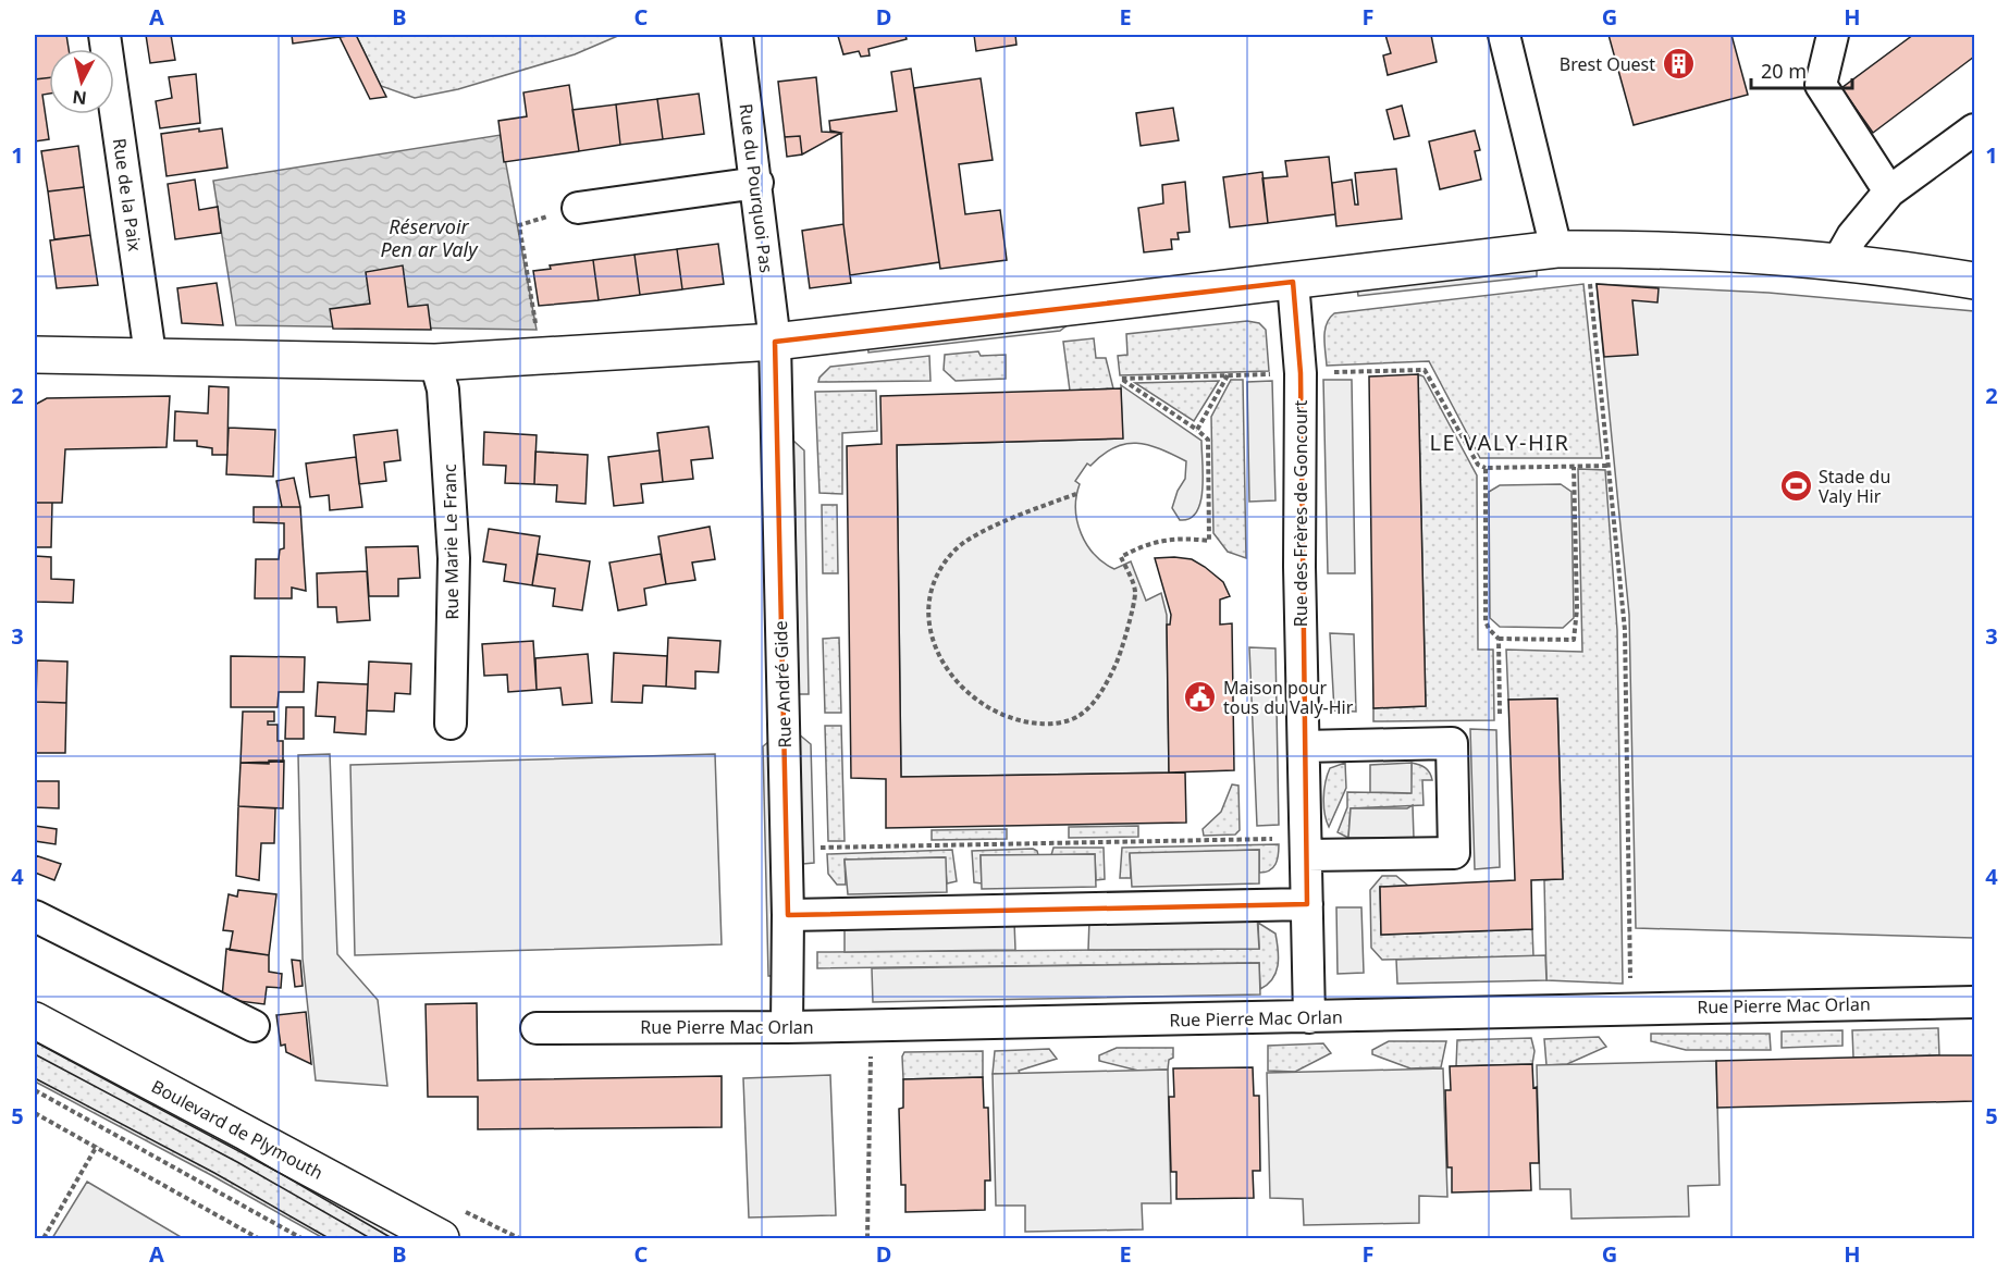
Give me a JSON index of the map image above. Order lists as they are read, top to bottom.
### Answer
{
  "streets": {
    "street": [
      "Rue du Pourquoi Pas",
      "Rue de la Paix",
      "Rue des Frères de Goncourt",
      "Rue Marie Le Franc",
      "Rue André Gide",
      "Rue Pierre Mac Orlan",
      "Boulevard de Plymouth"
    ]
  },
  "crossings": [
    ["Rue du Pourquoi Pas", "Rue André Gide"],
    ["Rue des Frères de Goncourt", "Rue Pierre Mac Orlan"],
    ["Rue André Gide", "Rue Pierre Mac Orlan"]
  ],
  "districts": ["LE VALY-HIR"],
  "water": ["Réservoir Pen ar Valy"],
  "places": {
    "building": ["Brest Ouest"],
    "sports": ["Stade du Valy Hir"],
    "public building": ["Maison pour tous du Valy-Hir"]
  },
  "scale_bar": "20 m",
  "north": "bottom",
  "grid": {
    "columns": [
      "A",
      "B",
      "C",
      "D",
      "E",
      "F",
      "G",
      "H"
    ],
    "rows": [
      "1",
      "2",
      "3",
      "4",
      "5"
    ]
  }
}
